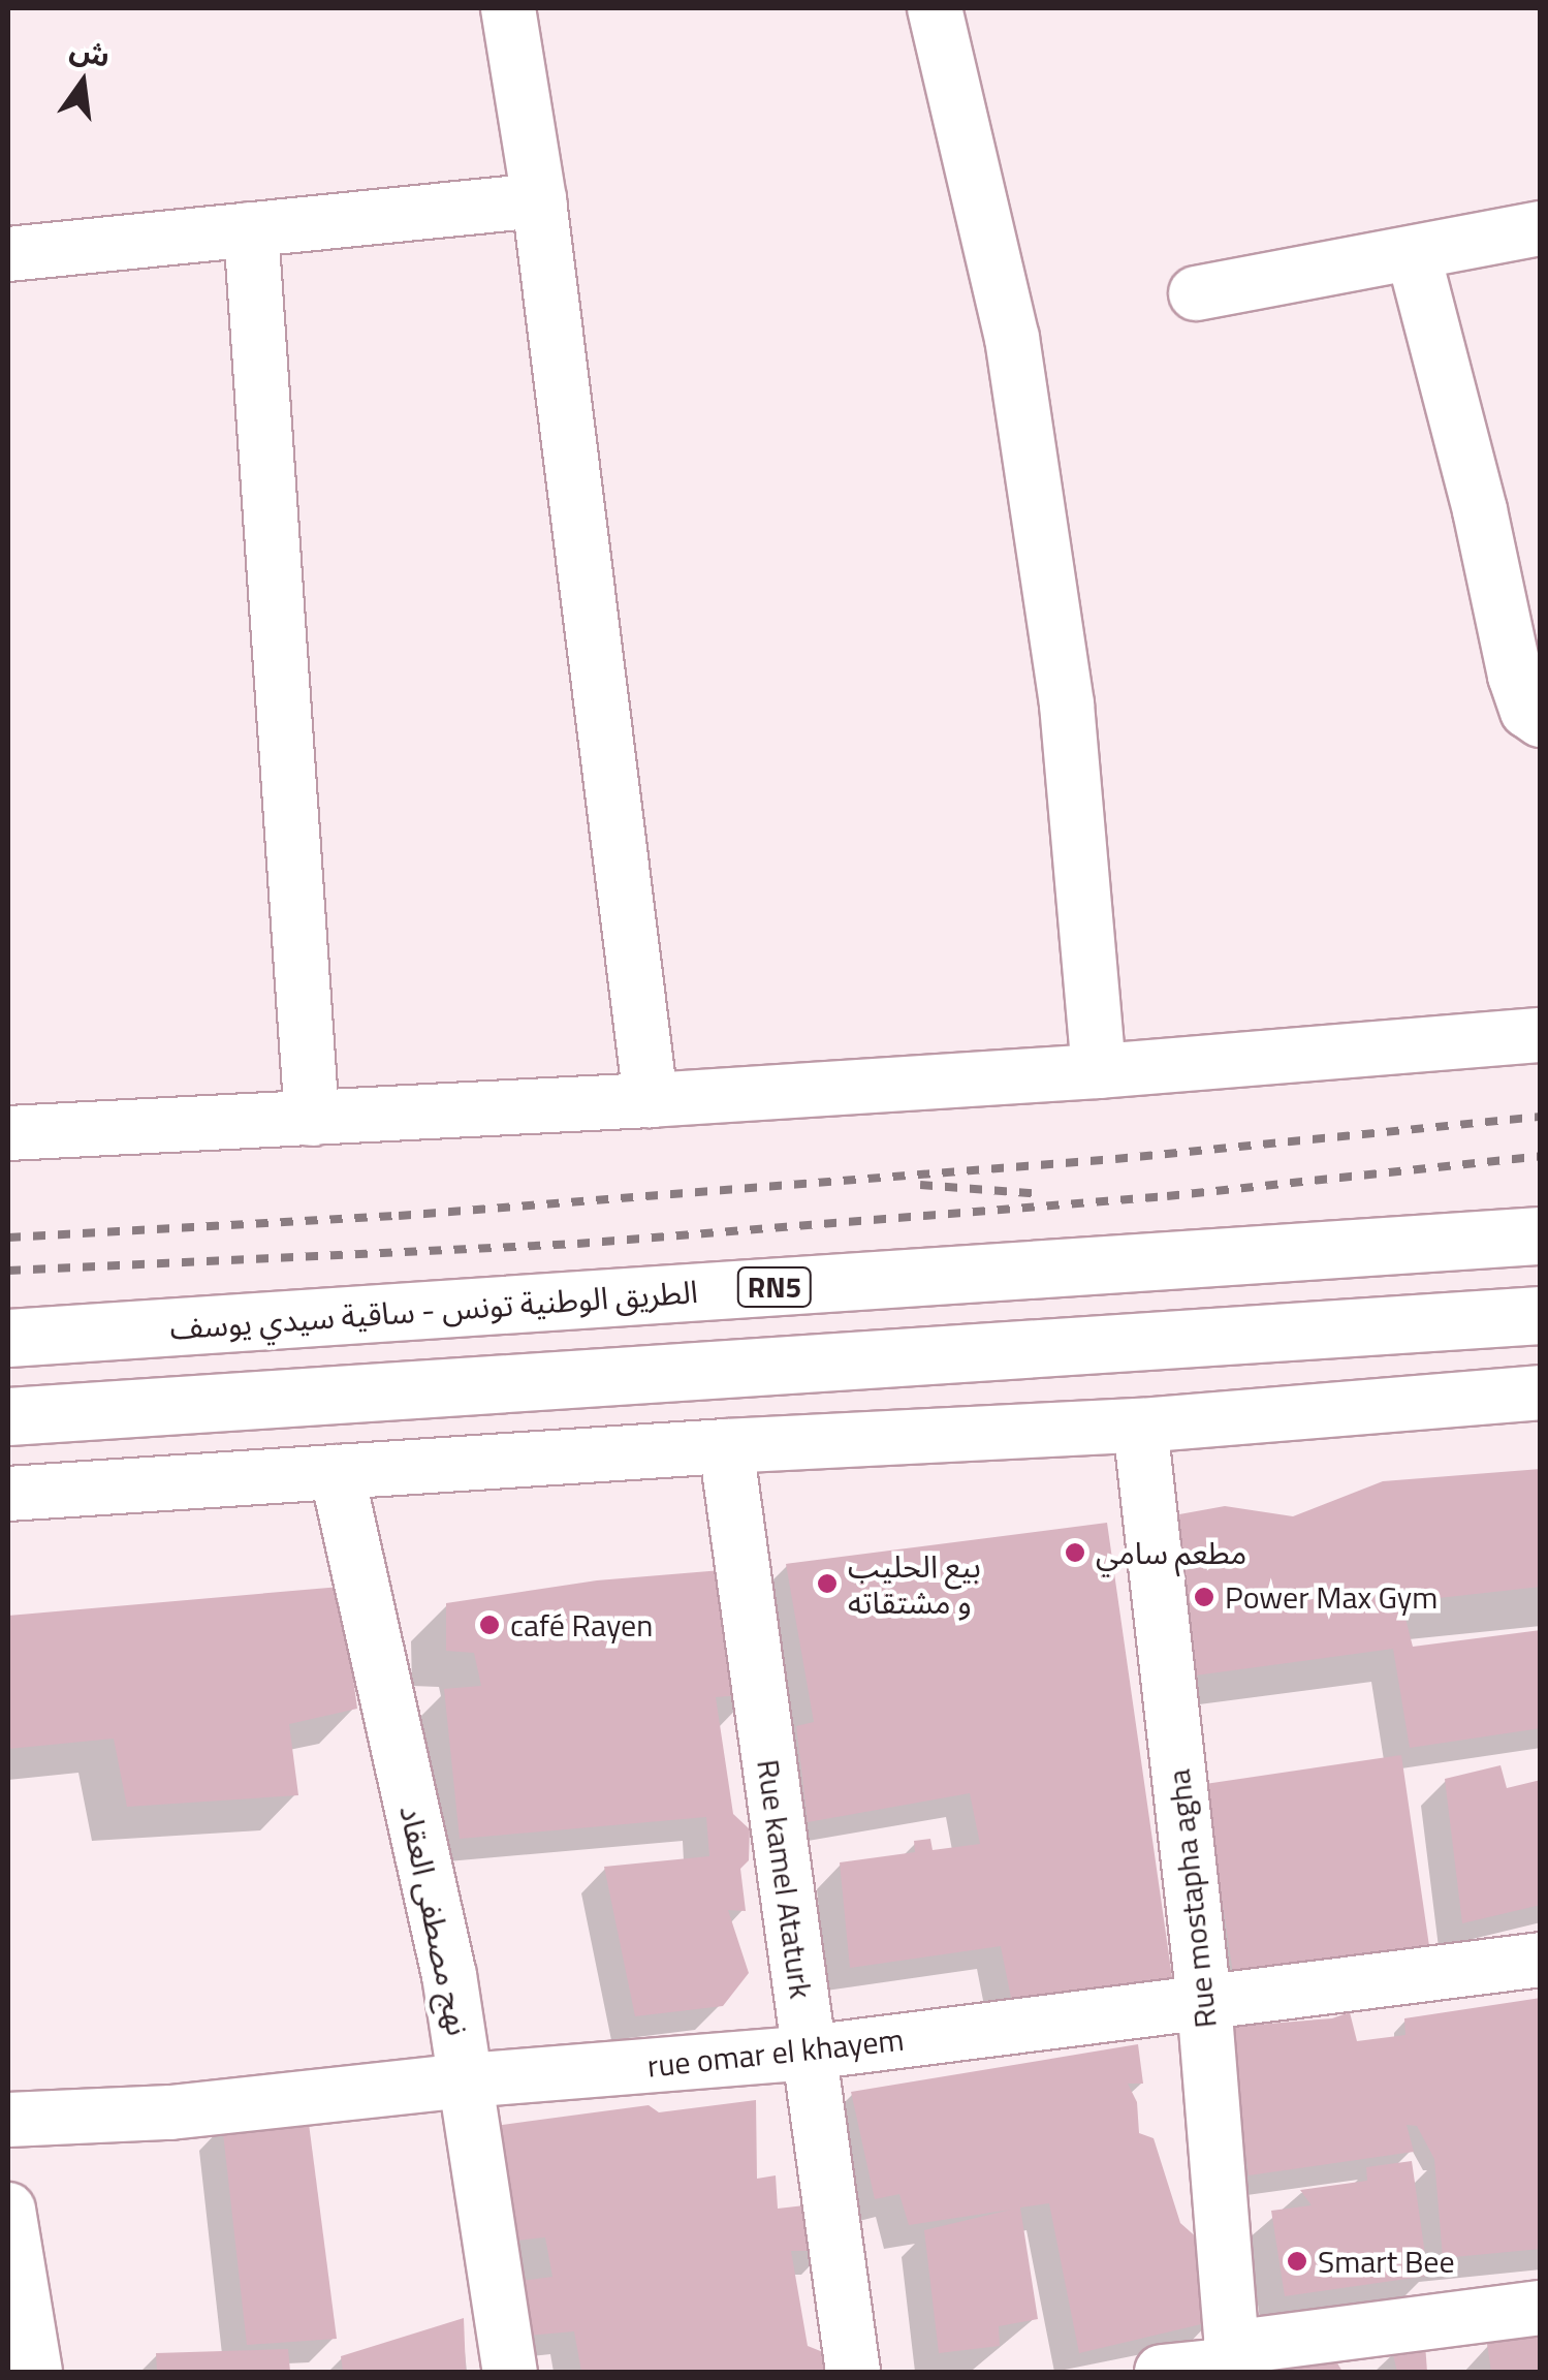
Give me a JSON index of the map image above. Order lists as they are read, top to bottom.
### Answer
{
  "streets": {
    "highway": ["RN5", "الطريق الوطنية تونس - ساقية سيدي يوسف"],
    "street": [
      "Rue kamel Ataturk",
      "Rue mostapha agha",
      "نهج مصطفى العقاد",
      "rue omar el khayem"
    ]
  },
  "crossings": [
    ["Rue kamel Ataturk", "rue omar el khayem"],
    ["Rue mostapha agha", "rue omar el khayem"],
    ["نهج مصطفى العقاد", "rue omar el khayem"]
  ],
  "places": [
    "مطعم سامي",
    "بيع الحليب و مشتقاته",
    "Power Max Gym",
    "café Rayen",
    "Smart Bee"
  ],
  "north": "top"
}
